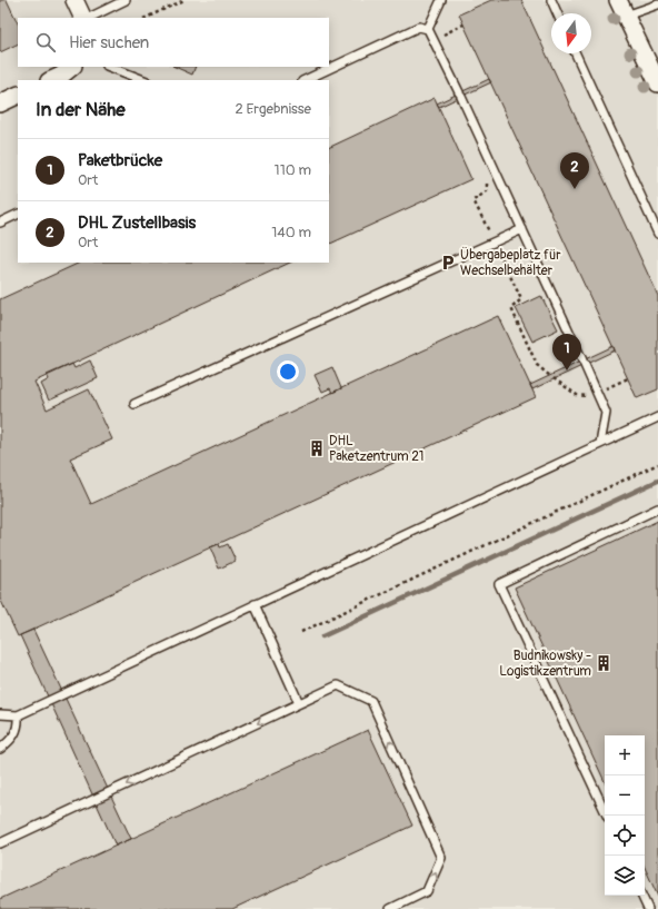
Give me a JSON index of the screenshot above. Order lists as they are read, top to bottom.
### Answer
{
  "places": {
    "parking": ["Übergabeplatz für Wechselbehälter"],
    "building": ["DHL Paketzentrum 21", "Budnikowsky - Logistikzentrum"]
  },
  "north": "bottom",
  "page": {
    "search": "Hier suchen",
    "heading": ["In der Nähe", "2 Ergebnisse"],
    "list": [
      {
        "mark": "1",
        "name": "Paketbrücke",
        "note": "Ort",
        "value": "110 m"
      },
      {
        "mark": "2",
        "name": "DHL Zustellbasis",
        "note": "Ort",
        "value": "140 m"
      }
    ],
    "pins": ["2", "1"],
    "map_buttons": ["+", "−"]
  }
}
